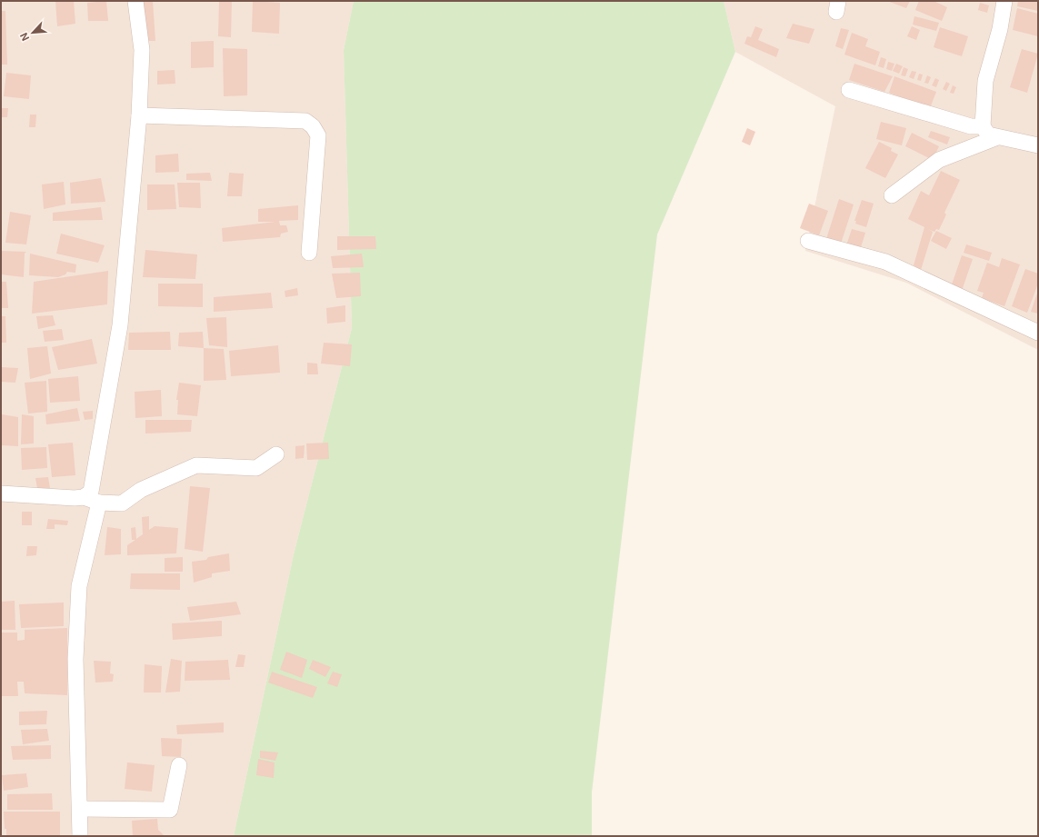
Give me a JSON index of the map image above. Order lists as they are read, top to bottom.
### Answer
{
  "north": "bottom left"
}
